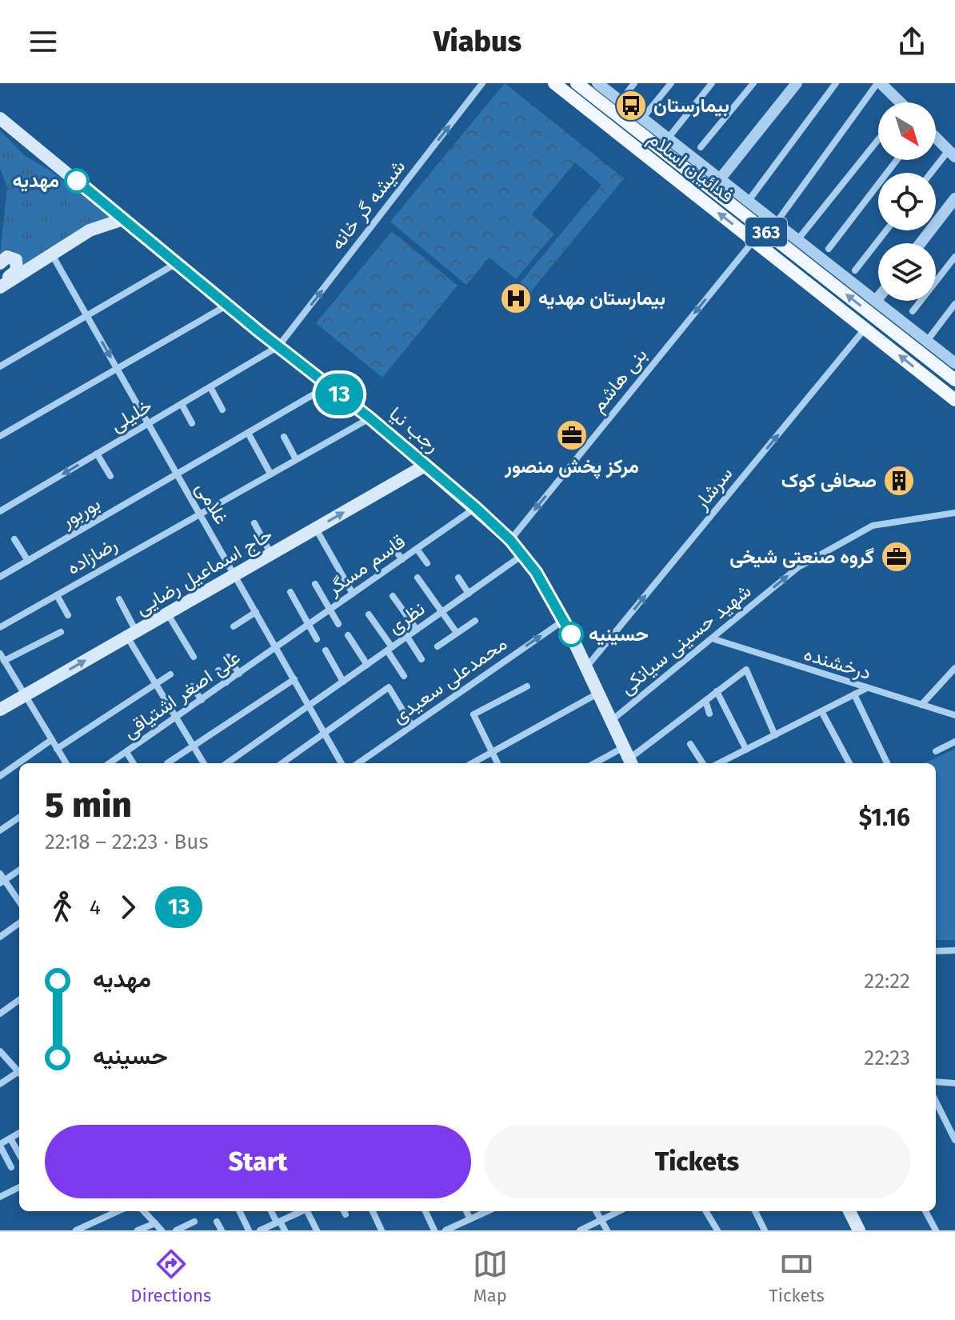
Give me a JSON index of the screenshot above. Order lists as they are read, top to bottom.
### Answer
{
  "streets": {
    "main road": [
      "فدائیان اسلام",
      "363",
      "رجب نیا",
      "حاج اسماعیل رضایی"
    ],
    "street": [
      "شیشه گر خانه",
      "بنی هاشم",
      "خلیلی",
      "سرشار",
      "غلامی",
      "بوربور",
      "رضازاده",
      "قاسم مسگر",
      "نظری",
      "شهید حسینی سیانکی",
      "درخشنده",
      "محمدعلی سعیدی",
      "علی اصغر اشتیاقی"
    ]
  },
  "crossings": [
    ["فدائیان اسلام", "بنی هاشم"],
    ["فدائیان اسلام", "سرشار"],
    ["شیشه گر خانه", "خلیلی"],
    ["شیشه گر خانه", "رجب نیا"],
    ["بنی هاشم", "رجب نیا"],
    ["خلیلی", "رجب نیا"],
    ["خلیلی", "غلامی"],
    ["رجب نیا", "سرشار"],
    ["رجب نیا", "بوربور"],
    ["رجب نیا", "رضازاده"],
    ["رجب نیا", "قاسم مسگر"],
    ["رجب نیا", "حاج اسماعیل رضایی"],
    ["رجب نیا", "نظری"],
    ["رجب نیا", "شهید حسینی سیانکی"],
    ["رجب نیا", "محمدعلی سعیدی"],
    ["غلامی", "بوربور"],
    ["غلامی", "رضازاده"],
    ["غلامی", "قاسم مسگر"],
    ["غلامی", "حاج اسماعیل رضایی"],
    ["غلامی", "نظری"],
    ["غلامی", "علی اصغر اشتیاقی"],
    ["قاسم مسگر", "علی اصغر اشتیاقی"],
    ["شهید حسینی سیانکی", "درخشنده"]
  ],
  "one_way": [
    "شیشه گر خانه",
    "بنی هاشم",
    "سرشار",
    "حاج اسماعیل رضایی",
    "شهید حسینی سیانکی",
    "محمدعلی سعیدی"
  ],
  "places": {
    "bus stop": ["بیمارستان"],
    "other": ["مهدیه", "حسینیه"],
    "hospital": ["بیمارستان مهدیه"],
    "office": ["مركز پخش منصور", "گروه صنعتی شیخی"],
    "building": ["صحافی کوک"]
  },
  "lines": ["bus line 13"],
  "north": "bottom right",
  "page": {
    "header": "Viabus",
    "on_map": "13",
    "heading": ["5 min", "22:18 – 22:23 · Bus", "$1.16"],
    "legs": ["4", "13"],
    "list": [
      {
        "name": "مهدیه",
        "value": "22:22"
      },
      {
        "name": "حسینیه",
        "value": "22:23"
      }
    ],
    "buttons": ["Start", "Tickets"],
    "tabs": ["Directions", "Map", "Tickets"]
  }
}
